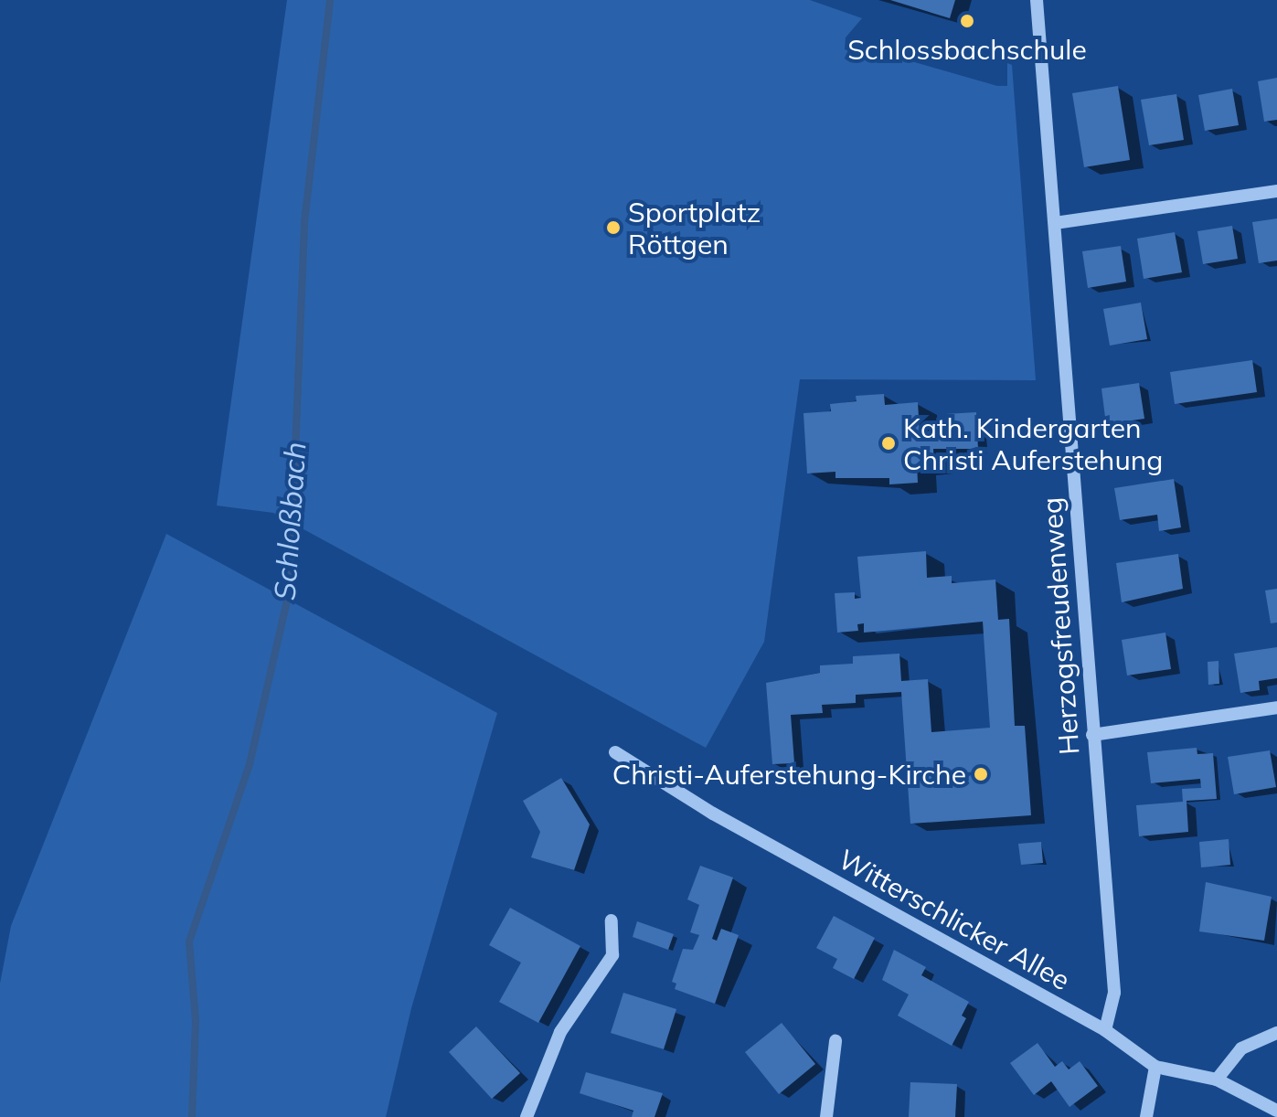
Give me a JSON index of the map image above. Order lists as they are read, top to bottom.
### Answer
{
  "streets": {
    "street": ["Herzogsfreudenweg", "Witterschlicker Allee"]
  },
  "crossings": [
    ["Herzogsfreudenweg", "Witterschlicker Allee"]
  ],
  "water": ["Schloßbach"],
  "places": [
    "Schlossbachschule",
    "Sportplatz Röttgen",
    "Kath. Kindergarten Christi Auferstehung",
    "Christi-Auferstehung-Kirche"
  ]
}
